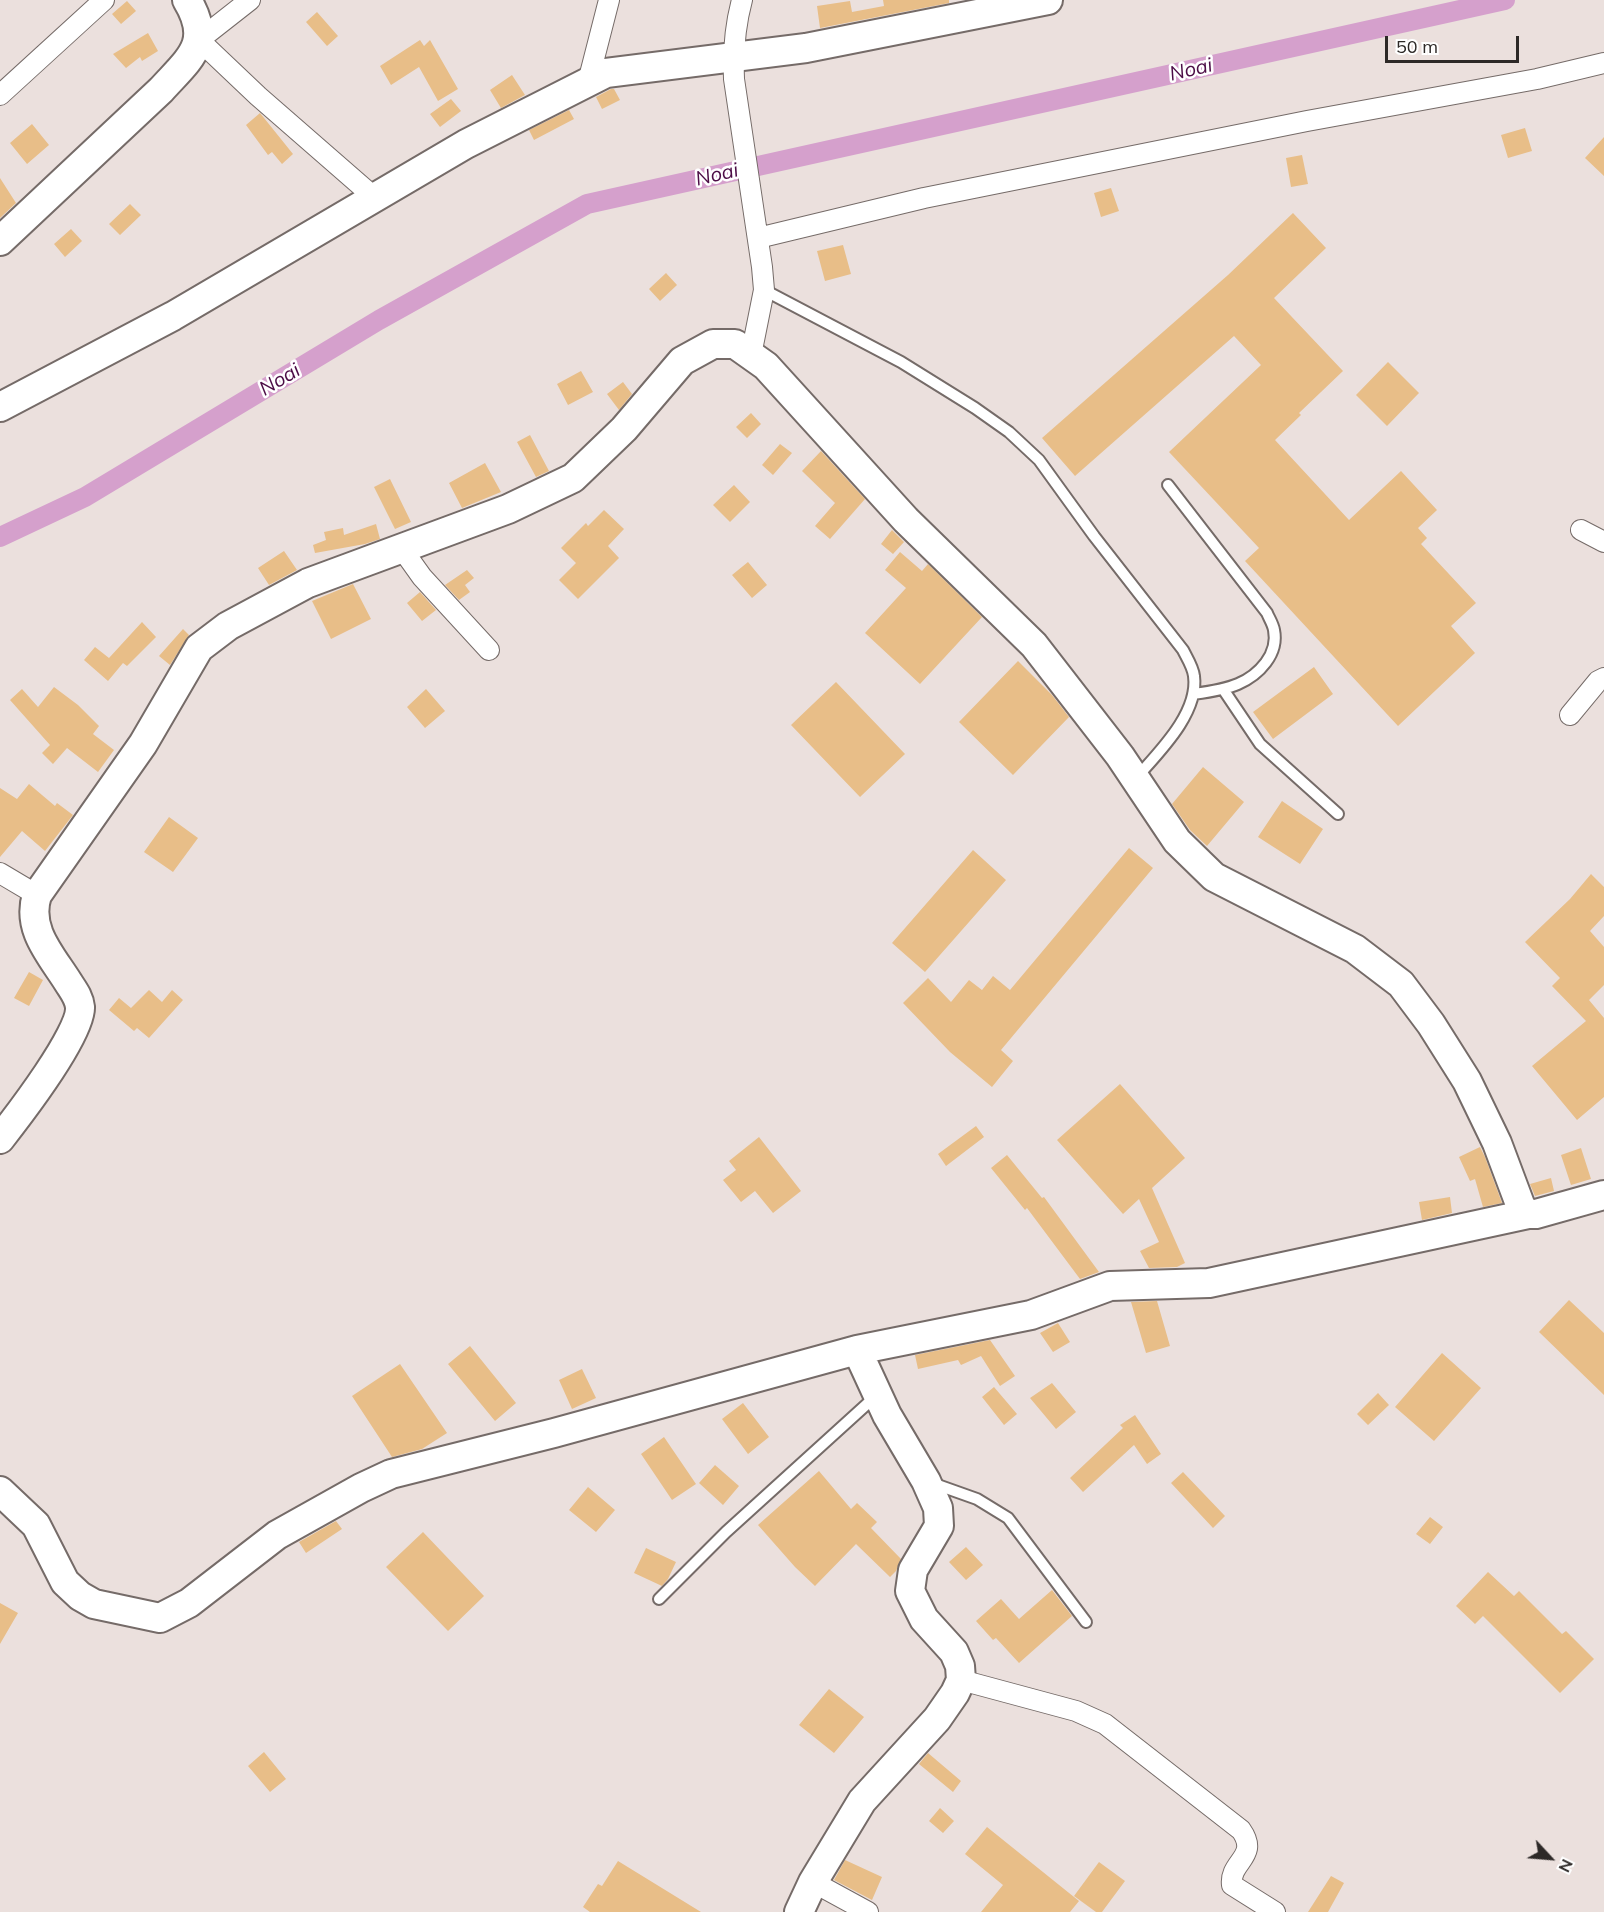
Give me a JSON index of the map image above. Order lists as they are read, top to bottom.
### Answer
{
  "water": ["Noai"],
  "scale_bar": "50 m",
  "north": "bottom right"
}
